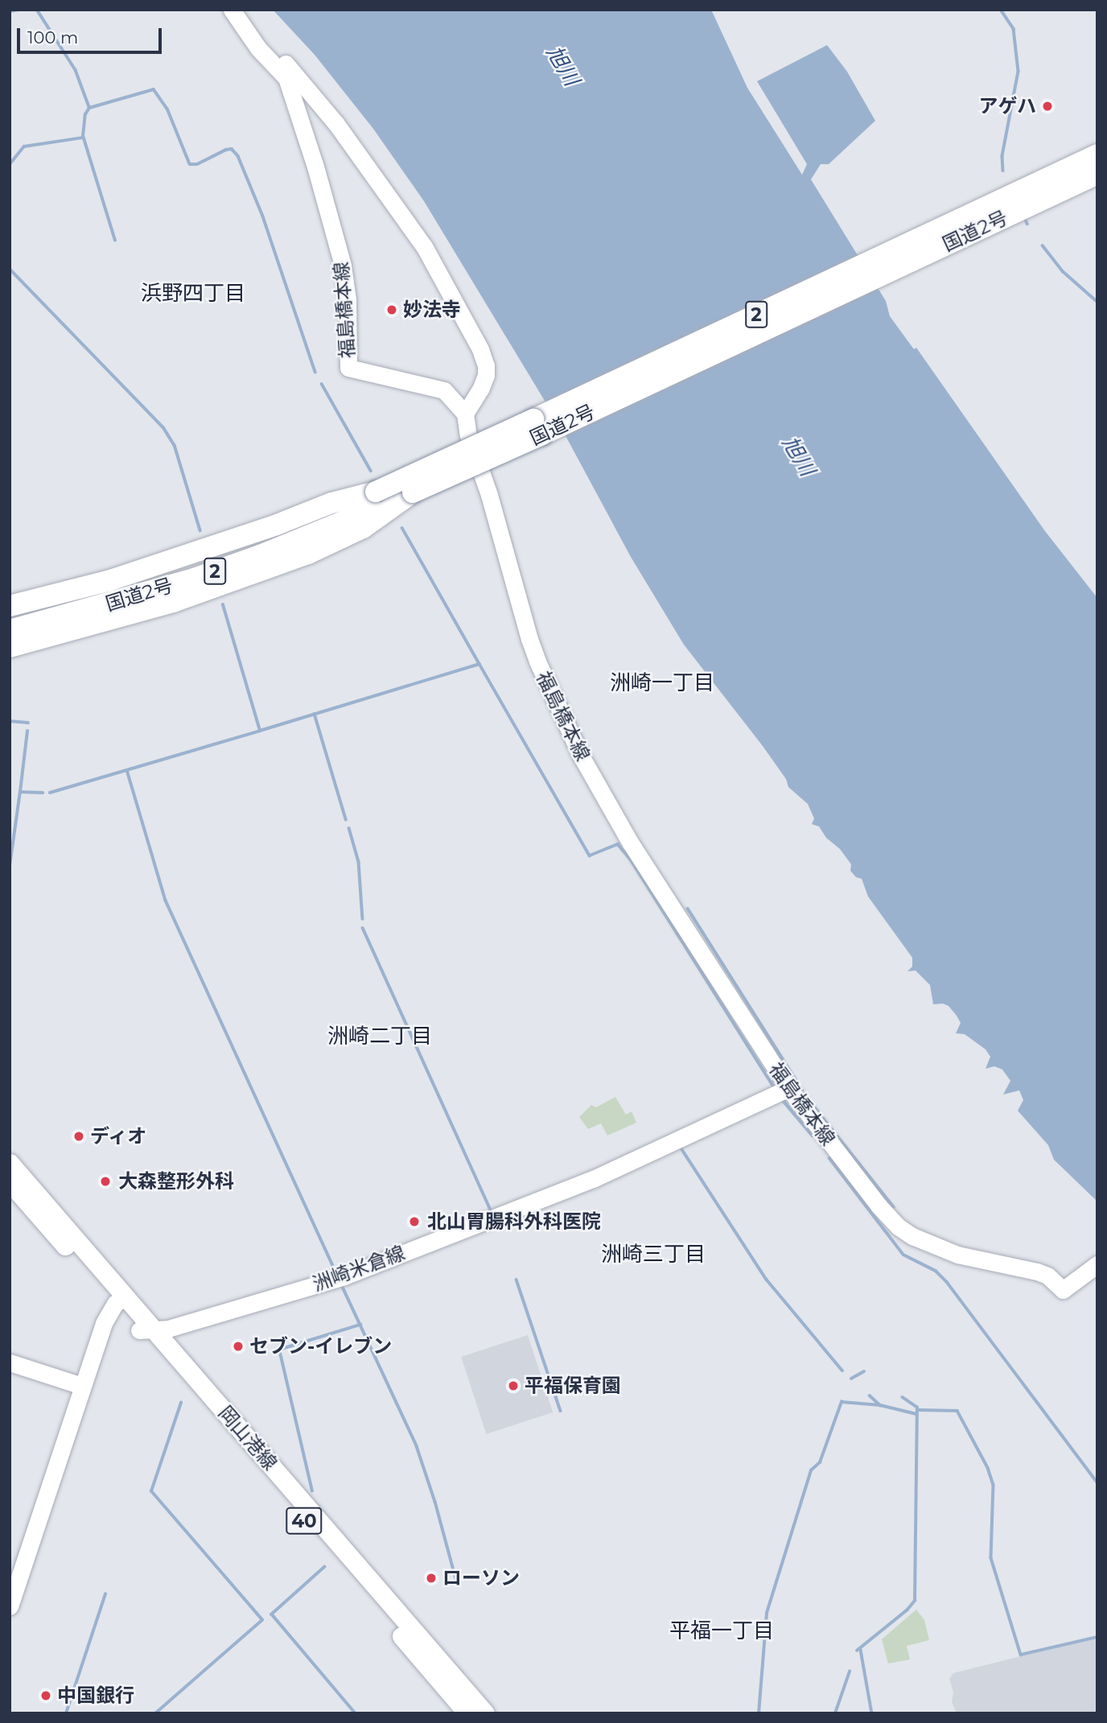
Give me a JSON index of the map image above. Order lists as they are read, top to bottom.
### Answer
{
  "streets": {
    "highway": ["国道2号", "2"],
    "main road": [
      "福島橋本線",
      "洲崎米倉線",
      "岡山港線",
      "40"
    ]
  },
  "crossings": [
    ["福島橋本線", "洲崎米倉線"],
    ["洲崎米倉線", "岡山港線"]
  ],
  "districts": [
    "浜野四丁目",
    "洲崎一丁目",
    "洲崎二丁目",
    "洲崎三丁目",
    "平福一丁目"
  ],
  "water": ["旭川"],
  "places": [
    "アゲハ",
    "妙法寺",
    "ディオ",
    "大森整形外科",
    "北山胃腸科外科医院",
    "セブン-イレブン",
    "平福保育園",
    "ローソン",
    "中国銀行"
  ],
  "scale_bar": "100 m"
}
